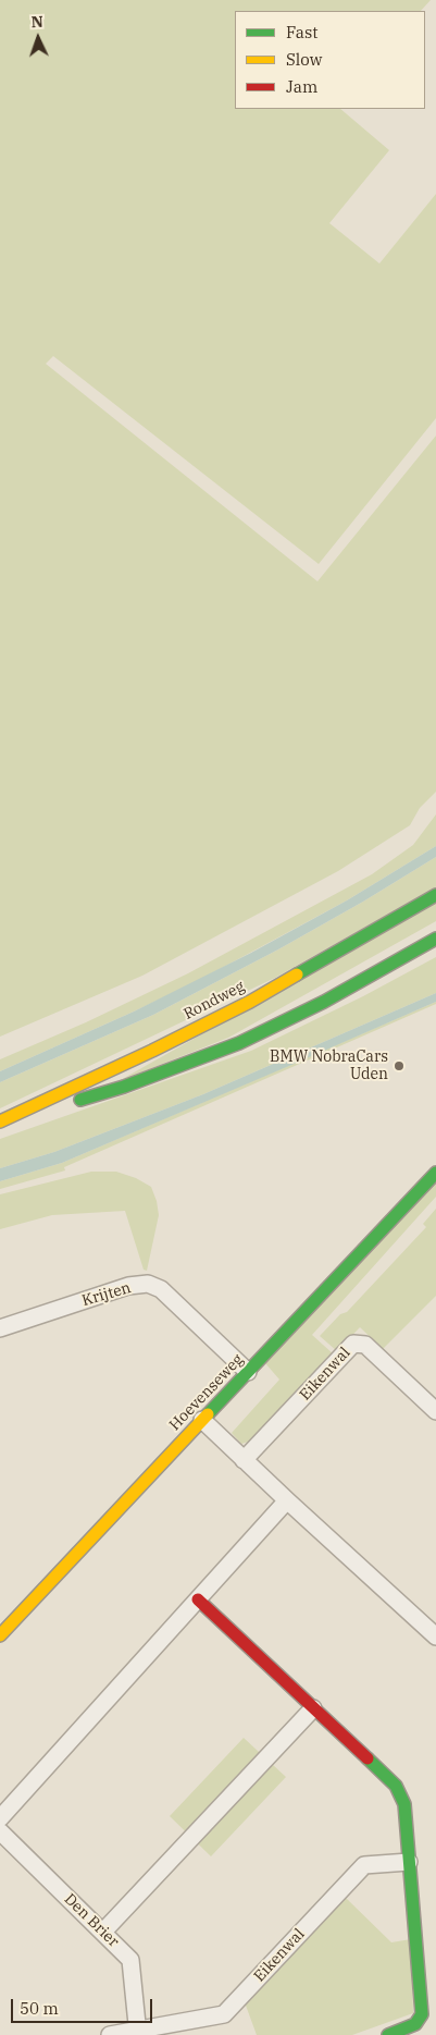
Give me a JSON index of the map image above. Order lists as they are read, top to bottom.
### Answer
{
  "streets": {
    "street": [
      "Rondweg",
      "Krijten",
      "Eikenwal",
      "Hoevenseweg",
      "Den Brier"
    ]
  },
  "crossings": [
    ["Krijten", "Hoevenseweg"],
    ["Eikenwal", "Den Brier"]
  ],
  "places": ["BMW NobraCars Uden"],
  "legend": ["Fast", "Slow", "Jam"],
  "scale_bar": "50 m",
  "north": "top"
}
